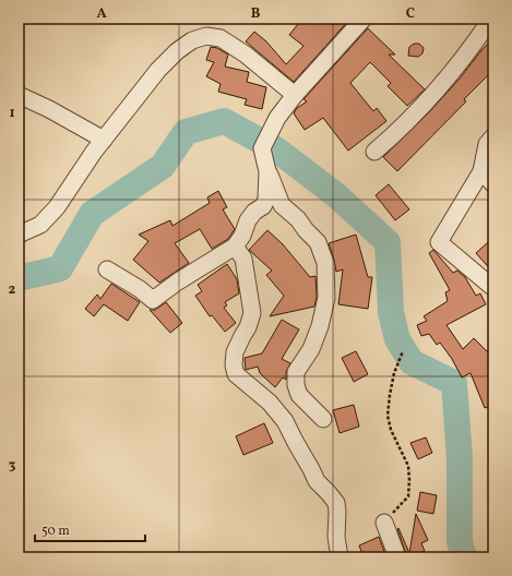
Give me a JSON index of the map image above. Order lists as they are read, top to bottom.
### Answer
{
  "scale_bar": "50 m",
  "grid": {
    "columns": ["A", "B", "C"],
    "rows": ["1", "2", "3"]
  }
}
